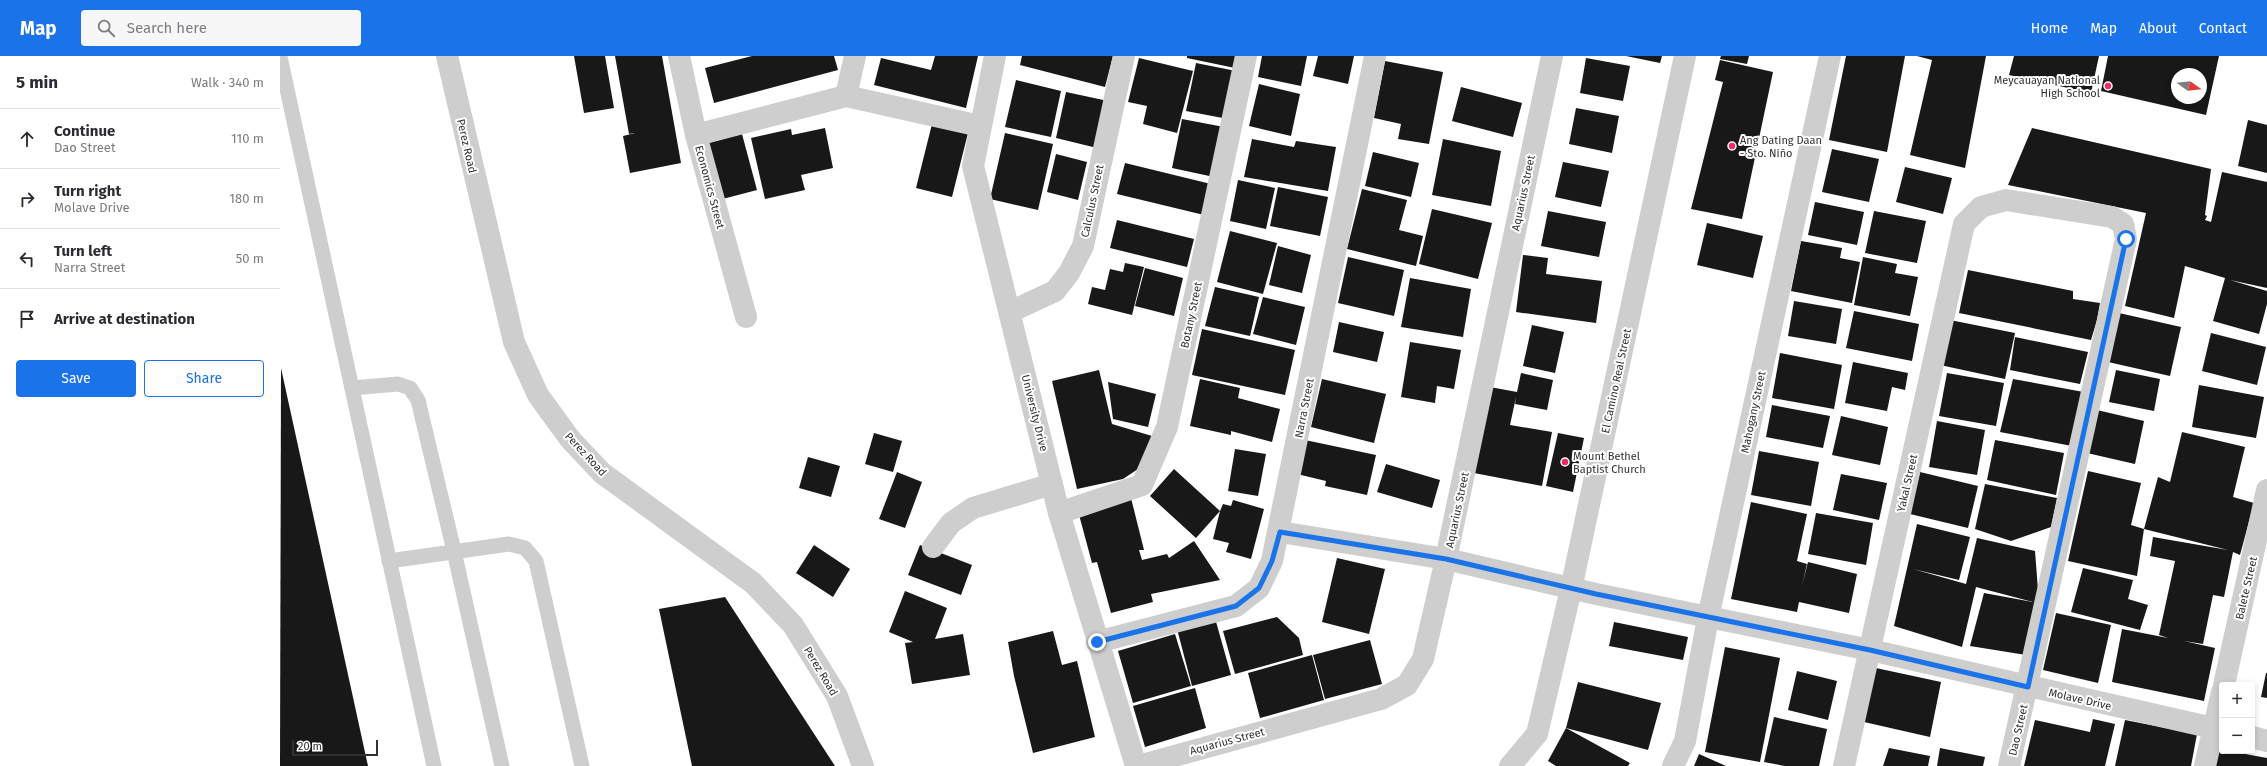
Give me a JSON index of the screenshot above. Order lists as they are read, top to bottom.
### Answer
{
  "streets": {
    "street": [
      "Perez Road",
      "Economics Street",
      "Aquarius Street",
      "Calculus Street",
      "Botany Street",
      "El Camino Real Street",
      "Narra Street",
      "Mahogany Street",
      "University Drive",
      "Yakal Street",
      "Balete Street",
      "Molave Drive",
      "Dao Street"
    ]
  },
  "crossings": [
    ["Aquarius Street", "University Drive"],
    ["Aquarius Street", "Molave Drive"],
    ["Calculus Street", "University Drive"],
    ["Botany Street", "University Drive"],
    ["El Camino Real Street", "Molave Drive"],
    ["Narra Street", "University Drive"],
    ["Narra Street", "Molave Drive"],
    ["Mahogany Street", "Molave Drive"],
    ["Yakal Street", "Molave Drive"],
    ["Yakal Street", "Dao Street"],
    ["Molave Drive", "Dao Street"]
  ],
  "places": ["Meycauayan National High School", "Ang Dating Daan - Sto. Niño", "Mount Bethel Baptist Church"],
  "scale_bar": "20 m",
  "north": "right",
  "page": {
    "header": "Map",
    "search": "Search here",
    "nav": [
      "Home",
      "Map",
      "About",
      "Contact"
    ],
    "heading": ["5 min", "Walk · 340 m"],
    "list": [
      ["Continue", "Dao Street", "110 m"],
      ["Turn right", "Molave Drive", "180 m"],
      ["Turn left", "Narra Street", "50 m"],
      "Arrive at destination"
    ],
    "buttons": ["Save", "Share"],
    "map_buttons": ["+", "−"],
    "scale": "20 m"
  }
}
